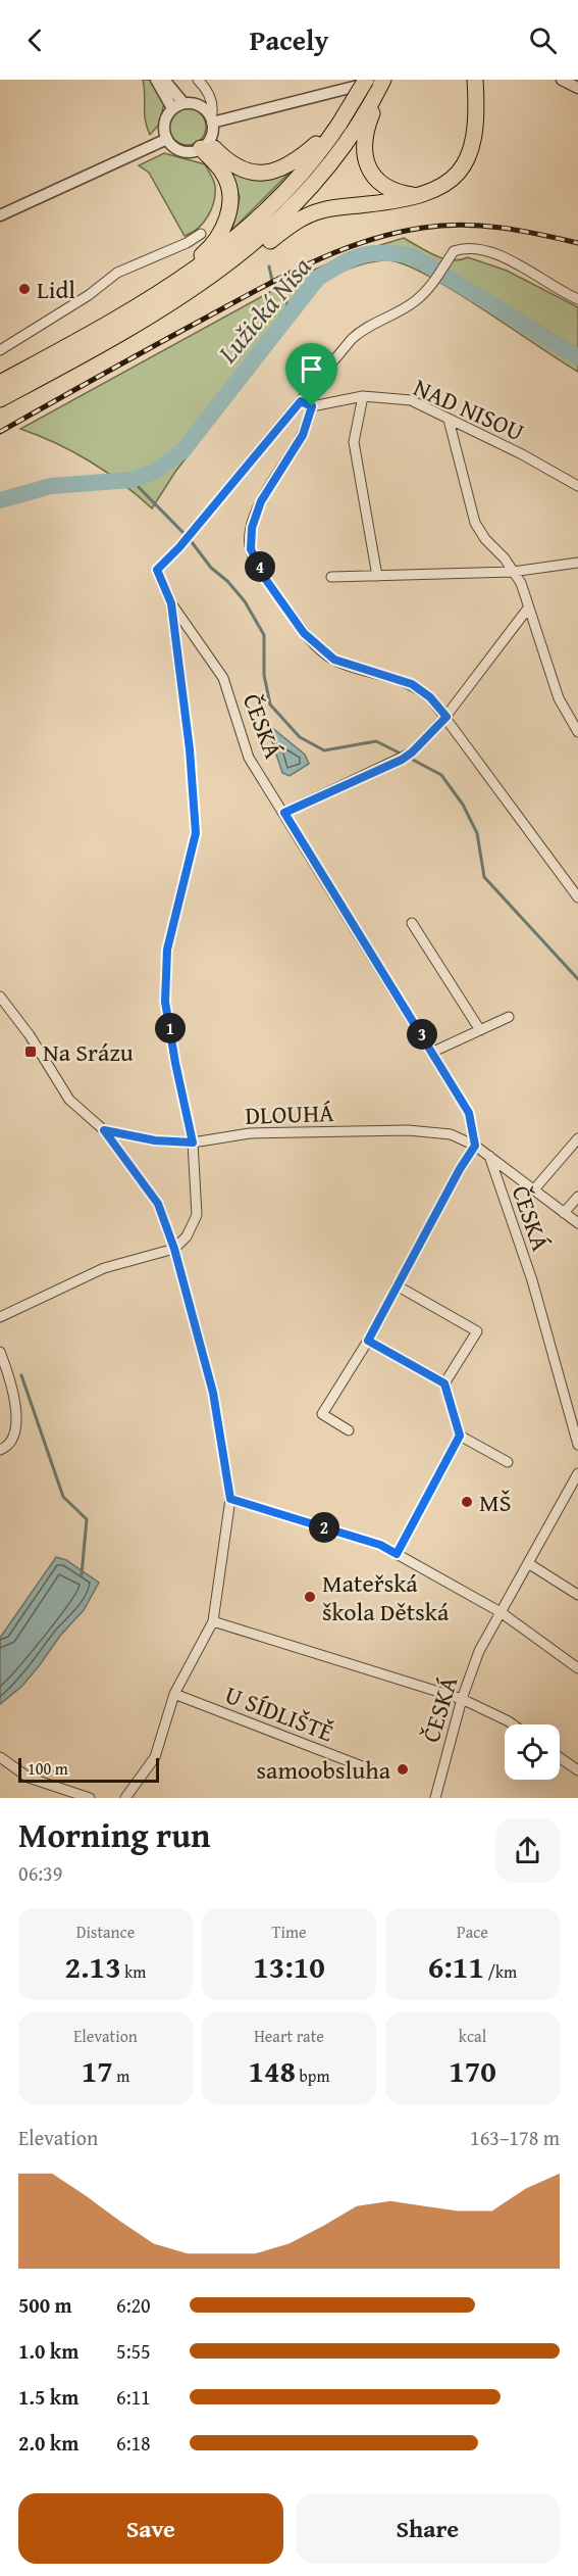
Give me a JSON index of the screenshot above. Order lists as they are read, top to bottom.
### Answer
{
  "streets": {
    "street": [
      "NAD NISOU",
      "ČESKÁ",
      "DLOUHÁ",
      "U SÍDLIŠTĚ"
    ]
  },
  "crossings": [
    ["ČESKÁ", "DLOUHÁ"]
  ],
  "water": ["Lužická Nisa"],
  "places": {
    "other": [
      "Lidl",
      "MŠ",
      "Mateřská škola Dětská",
      "samoobsluha"
    ],
    "transit": ["Na Srázu"]
  },
  "scale_bar": "100 m",
  "page": {
    "header": "Pacely",
    "pins": [
      "4",
      "1",
      "3",
      "2"
    ],
    "scale": "100 m",
    "heading": ["Morning run", "06:39"],
    "stats": [
      ["Distance", "2.13 km"],
      ["Time", "13:10"],
      ["Pace", "6:11 /km"],
      ["Elevation", "17 m"],
      ["Heart rate", "148 bpm"],
      ["kcal", "170"]
    ],
    "chart": ["Elevation", "163–178 m"],
    "list": [
      {
        "name": "500 m",
        "note": "6:20"
      },
      {
        "name": "1.0 km",
        "note": "5:55"
      },
      {
        "name": "1.5 km",
        "note": "6:11"
      },
      {
        "name": "2.0 km",
        "note": "6:18"
      }
    ],
    "buttons": ["Save", "Share"]
  }
}
